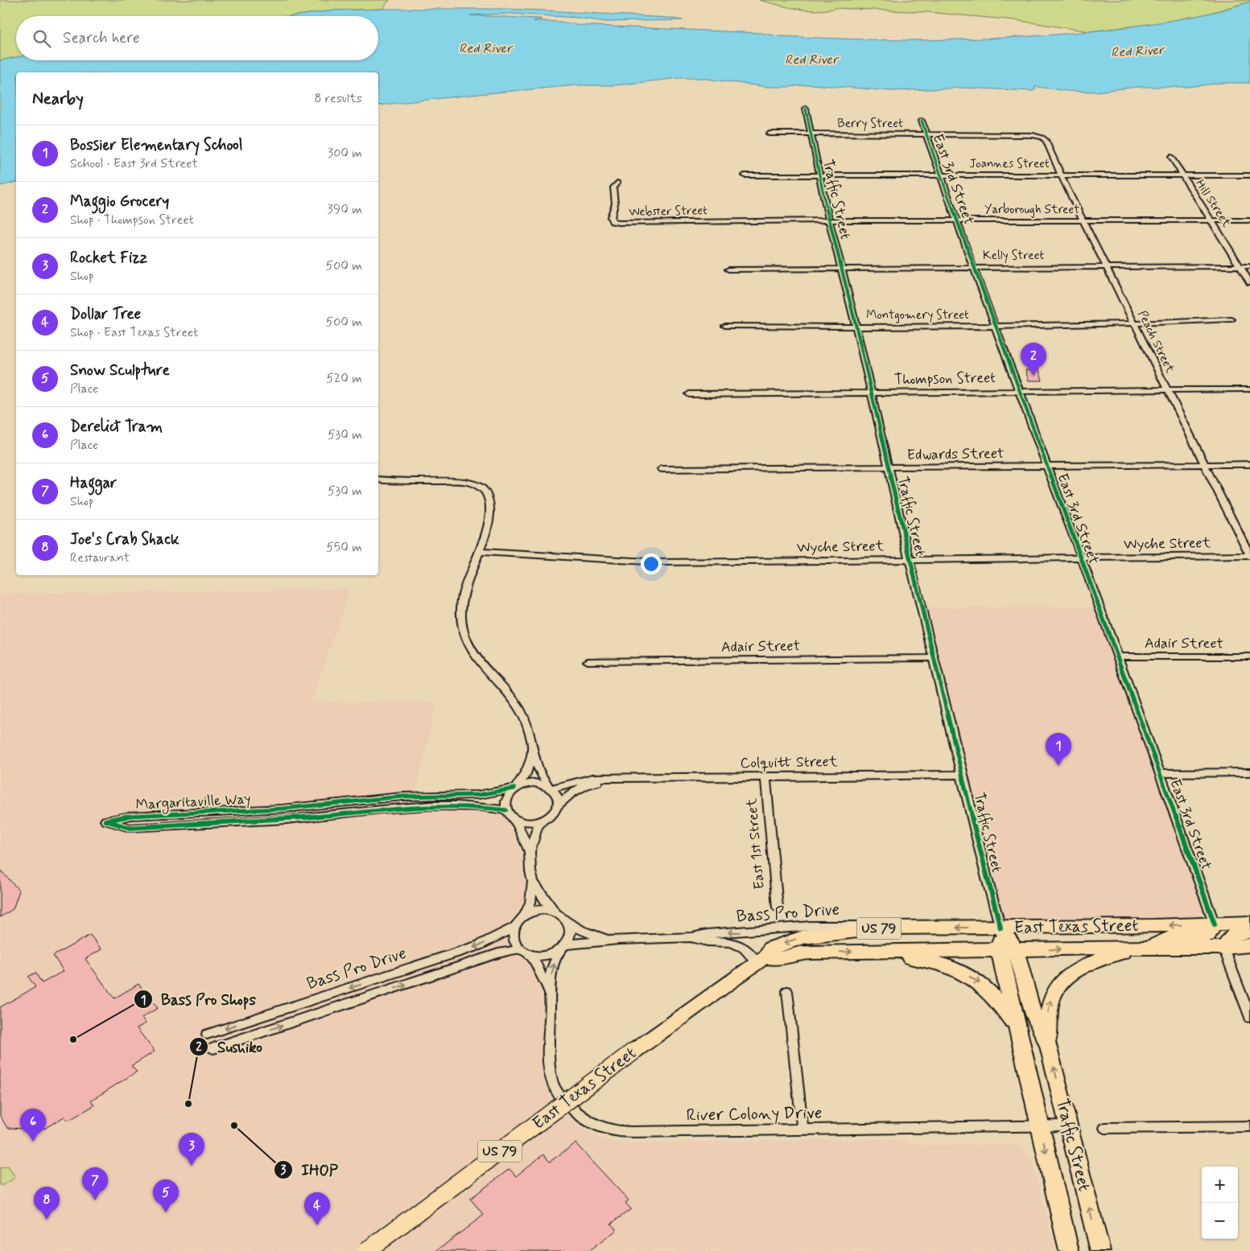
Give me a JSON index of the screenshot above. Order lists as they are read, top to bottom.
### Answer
{
  "streets": {
    "main road": ["Traffic Street", "East Texas Street", "US 79"],
    "street": [
      "Berry Street",
      "Joannes Street",
      "East 3rd Street",
      "Hill Street",
      "Yarborough Street",
      "Webster Street",
      "Kelly Street",
      "Montgomery Street",
      "Peach Street",
      "Thompson Street",
      "Edwards Street",
      "Wyche Street",
      "Adair Street",
      "Colquitt Street",
      "Margaritaville Way",
      "East 1st Street",
      "Bass Pro Drive",
      "River Colony Drive"
    ]
  },
  "crossings": [
    ["Berry Street", "East 3rd Street"],
    ["Berry Street", "Traffic Street"],
    ["Berry Street", "Peach Street"],
    ["Joannes Street", "East 3rd Street"],
    ["Joannes Street", "Traffic Street"],
    ["Joannes Street", "Hill Street"],
    ["Joannes Street", "Peach Street"],
    ["East 3rd Street", "Yarborough Street"],
    ["East 3rd Street", "Kelly Street"],
    ["East 3rd Street", "Montgomery Street"],
    ["East 3rd Street", "Thompson Street"],
    ["East 3rd Street", "Edwards Street"],
    ["East 3rd Street", "Wyche Street"],
    ["East 3rd Street", "Adair Street"],
    ["East 3rd Street", "East Texas Street"],
    ["Traffic Street", "Yarborough Street"],
    ["Traffic Street", "Kelly Street"],
    ["Traffic Street", "Montgomery Street"],
    ["Traffic Street", "Thompson Street"],
    ["Traffic Street", "Edwards Street"],
    ["Traffic Street", "Wyche Street"],
    ["Traffic Street", "Adair Street"],
    ["Traffic Street", "Colquitt Street"],
    ["Traffic Street", "East Texas Street"],
    ["Traffic Street", "River Colony Drive"],
    ["Hill Street", "Yarborough Street"],
    ["Hill Street", "Kelly Street"],
    ["Yarborough Street", "Webster Street"],
    ["Yarborough Street", "Peach Street"],
    ["Kelly Street", "Peach Street"],
    ["Montgomery Street", "Peach Street"],
    ["Peach Street", "Thompson Street"],
    ["Peach Street", "Edwards Street"],
    ["Peach Street", "Wyche Street"],
    ["Colquitt Street", "Margaritaville Way"],
    ["Colquitt Street", "East 1st Street"],
    ["Bass Pro Drive", "East Texas Street"],
    ["Bass Pro Drive", "River Colony Drive"]
  ],
  "water": ["Red River"],
  "places": ["Bass Pro Shops", "Sushiko", "IHOP"],
  "page": {
    "search": "Search here",
    "heading": ["Nearby", "8 results"],
    "list": [
      {
        "mark": "1",
        "name": "Bossier Elementary School",
        "note": "School · East 3rd Street",
        "value": "300 m"
      },
      {
        "mark": "2",
        "name": "Maggio Grocery",
        "note": "Shop · Thompson Street",
        "value": "390 m"
      },
      {
        "mark": "3",
        "name": "Rocket Fizz",
        "note": "Shop",
        "value": "500 m"
      },
      {
        "mark": "4",
        "name": "Dollar Tree",
        "note": "Shop · East Texas Street",
        "value": "500 m"
      },
      {
        "mark": "5",
        "name": "Snow Sculpture",
        "note": "Place",
        "value": "520 m"
      },
      {
        "mark": "6",
        "name": "Derelict Tram",
        "note": "Place",
        "value": "530 m"
      },
      {
        "mark": "7",
        "name": "Haggar",
        "note": "Shop",
        "value": "530 m"
      },
      {
        "mark": "8",
        "name": "Joe's Crab Shack",
        "note": "Restaurant",
        "value": "550 m"
      }
    ],
    "pins": [
      "2",
      "1",
      "6",
      "3",
      "7",
      "5",
      "8",
      "4"
    ],
    "map_buttons": ["+", "−"]
  }
}
